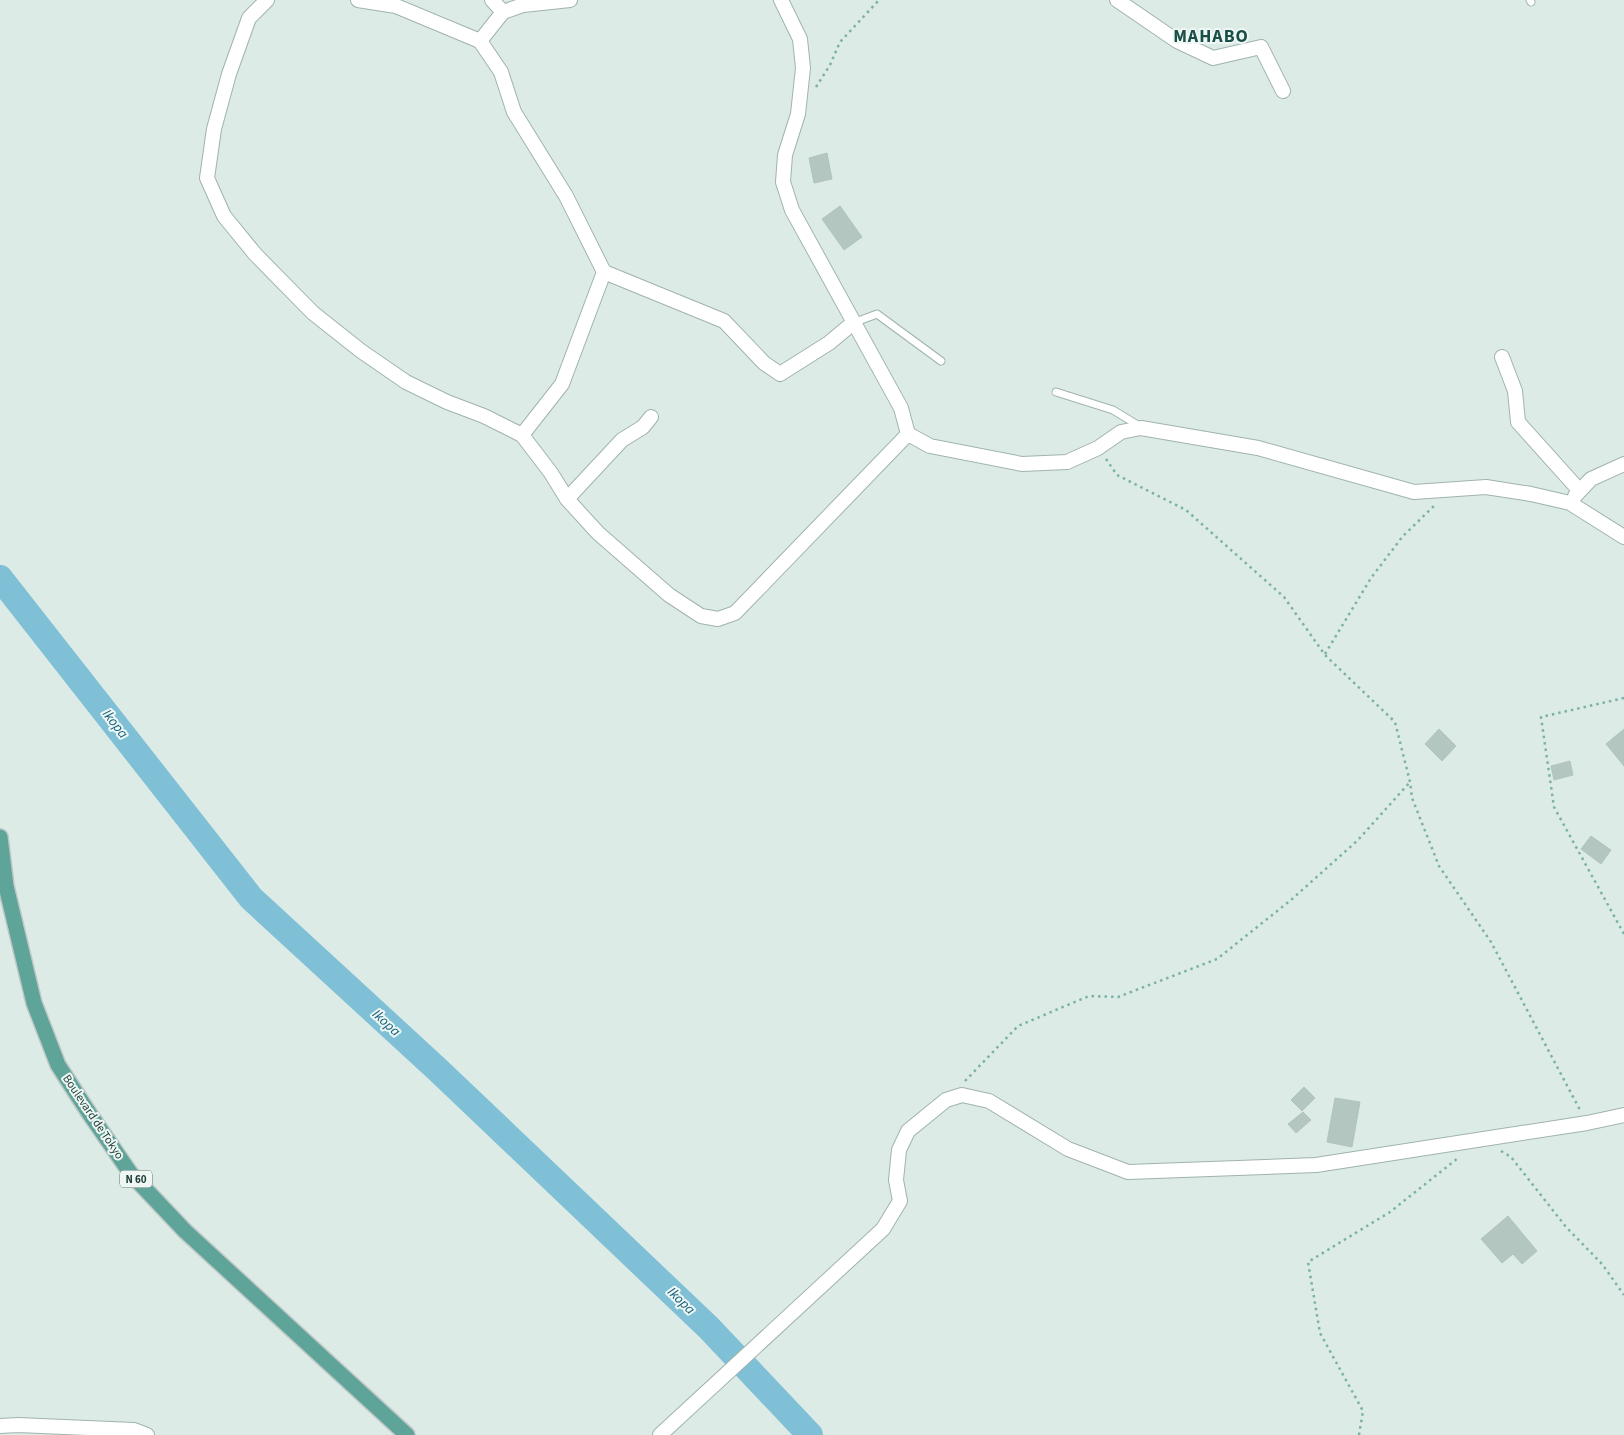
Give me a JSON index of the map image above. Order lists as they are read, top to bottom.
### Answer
{
  "streets": {
    "main road": ["Boulevard de Tokyo", "N 60"]
  },
  "districts": ["MAHABO"],
  "water": ["Ikopa"]
}
